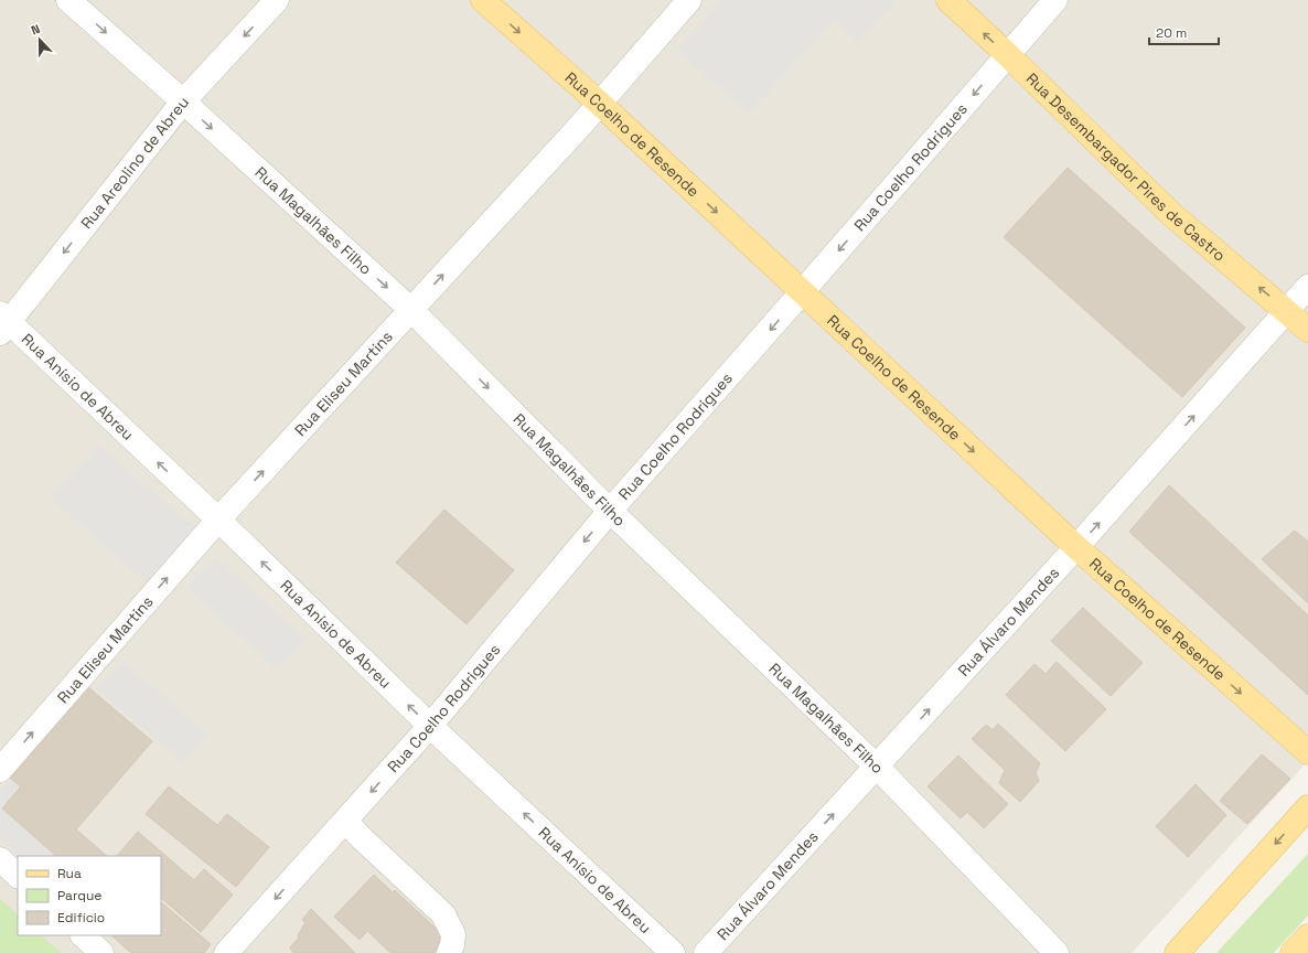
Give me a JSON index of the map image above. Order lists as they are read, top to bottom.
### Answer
{
  "streets": {
    "main road": ["Rua Coelho de Resende", "Rua Desembargador Pires de Castro"],
    "street": [
      "Rua Areolino de Abreu",
      "Rua Coelho Rodrigues",
      "Rua Magalhães Filho",
      "Rua Eliseu Martins",
      "Rua Anísio de Abreu",
      "Rua Álvaro Mendes"
    ]
  },
  "crossings": [
    ["Rua Coelho de Resende", "Rua Coelho Rodrigues"],
    ["Rua Coelho de Resende", "Rua Eliseu Martins"],
    ["Rua Coelho de Resende", "Rua Álvaro Mendes"],
    ["Rua Areolino de Abreu", "Rua Magalhães Filho"],
    ["Rua Areolino de Abreu", "Rua Anísio de Abreu"],
    ["Rua Desembargador Pires de Castro", "Rua Coelho Rodrigues"],
    ["Rua Desembargador Pires de Castro", "Rua Álvaro Mendes"],
    ["Rua Coelho Rodrigues", "Rua Magalhães Filho"],
    ["Rua Coelho Rodrigues", "Rua Anísio de Abreu"],
    ["Rua Magalhães Filho", "Rua Eliseu Martins"],
    ["Rua Magalhães Filho", "Rua Álvaro Mendes"],
    ["Rua Eliseu Martins", "Rua Anísio de Abreu"]
  ],
  "one_way": [
    "Rua Coelho de Resende",
    "Rua Areolino de Abreu",
    "Rua Desembargador Pires de Castro",
    "Rua Coelho Rodrigues",
    "Rua Magalhães Filho",
    "Rua Eliseu Martins",
    "Rua Anísio de Abreu",
    "Rua Álvaro Mendes"
  ],
  "legend": ["Rua", "Parque", "Edifício"],
  "scale_bar": "20 m",
  "north": "top"
}
